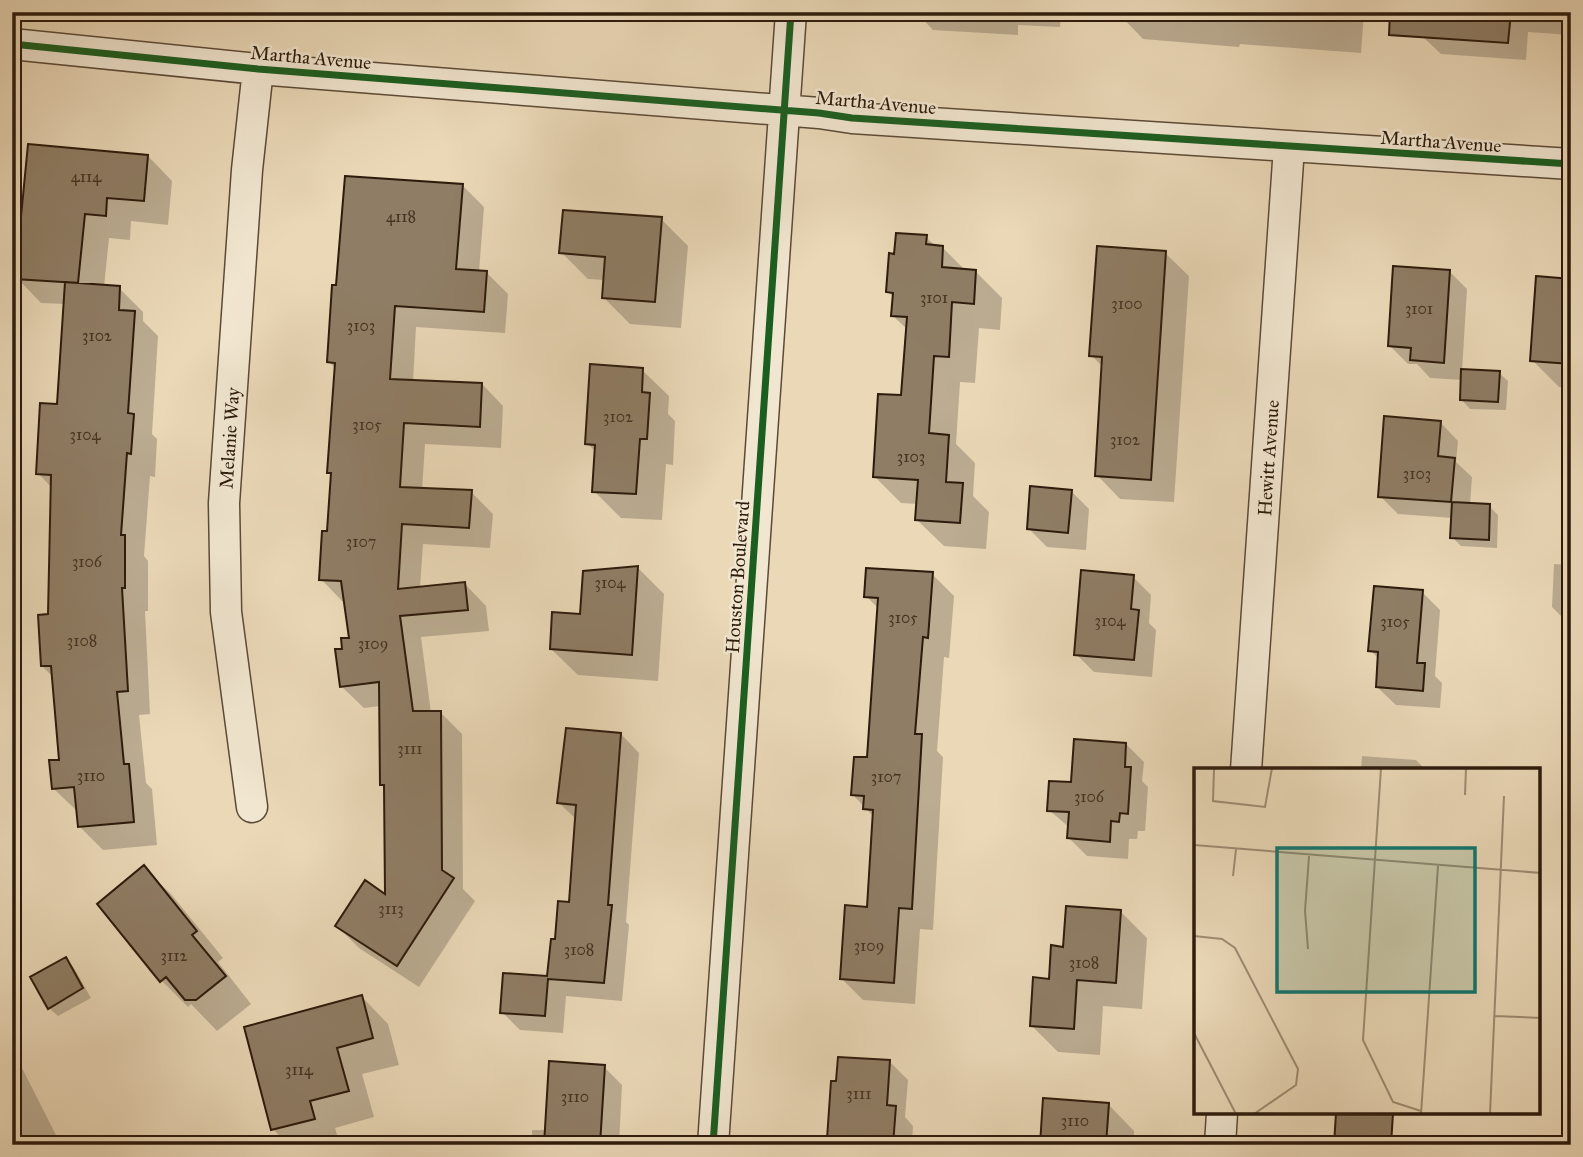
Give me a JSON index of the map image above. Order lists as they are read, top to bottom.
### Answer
{
  "streets": {
    "street": [
      "Martha Avenue",
      "Melanie Way",
      "Hewitt Avenue",
      "Houston Boulevard"
    ]
  },
  "crossings": [
    ["Martha Avenue", "Melanie Way"],
    ["Martha Avenue", "Hewitt Avenue"],
    ["Martha Avenue", "Houston Boulevard"]
  ],
  "house_numbers": [
    "4114",
    "4118",
    "3101",
    "3100",
    "3101",
    "3103",
    "3102",
    "3102",
    "3105",
    "3104",
    "3102",
    "3103",
    "3103",
    "3107",
    "3106",
    "3104",
    "3105",
    "3104",
    "3105",
    "3108",
    "3109",
    "3111",
    "3110",
    "3107",
    "3106",
    "3113",
    "3109",
    "3108",
    "3112",
    "3108",
    "3114",
    "3111",
    "3110",
    "3110"
  ]
}
